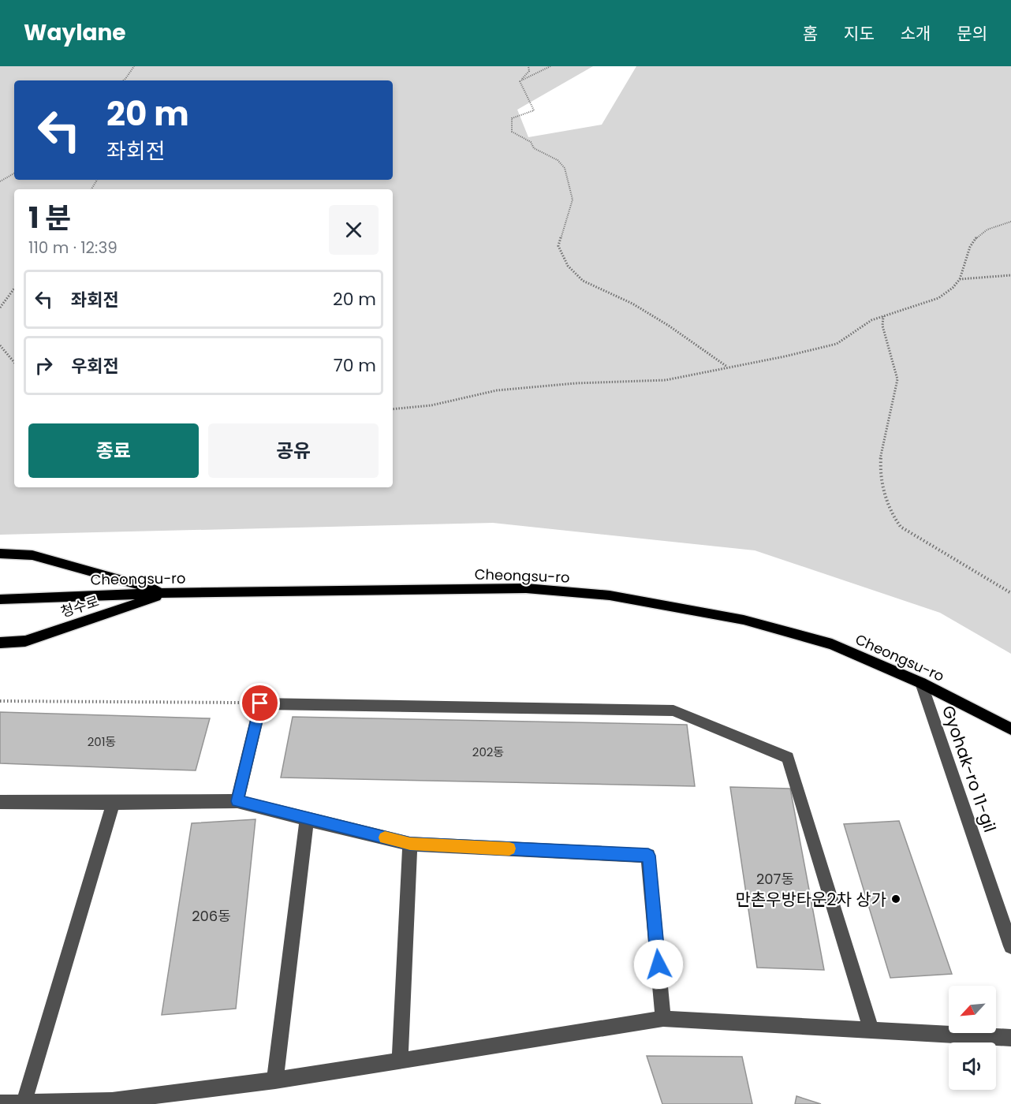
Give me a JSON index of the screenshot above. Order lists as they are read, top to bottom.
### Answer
{
  "streets": {
    "main road": ["Cheongsu-ro", "청수로"],
    "street": ["Gyohak-ro 11-gil"]
  },
  "crossings": [
    ["Cheongsu-ro", "청수로"],
    ["Cheongsu-ro", "Gyohak-ro 11-gil"]
  ],
  "places": ["만촌우방타운2차 상가"],
  "house_numbers": [
    "201동",
    "202동",
    "207동",
    "206동"
  ],
  "north": "bottom left",
  "page": {
    "header": "Waylane",
    "nav": [
      "홈",
      "지도",
      "소개",
      "문의"
    ],
    "turn": ["20 m", "좌회전"],
    "heading": ["1 분", "110 m · 12:39"],
    "list": [
      {
        "name": "좌회전",
        "value": "20 m"
      },
      {
        "name": "우회전",
        "value": "70 m"
      }
    ],
    "buttons": ["종료", "공유"]
  }
}
